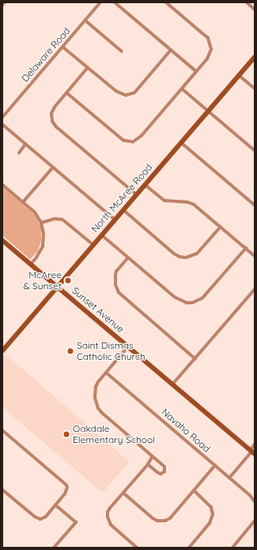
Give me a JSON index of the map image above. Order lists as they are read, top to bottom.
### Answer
{
  "streets": {
    "street": [
      "Delaware Road",
      "North McAree Road",
      "Sunset Avenue",
      "Navaho Road"
    ]
  },
  "crossings": [
    ["North McAree Road", "Sunset Avenue"]
  ],
  "places": ["McAree & Sunset", "Saint Dismas Catholic Church", "Oakdale Elementary School"]
}
